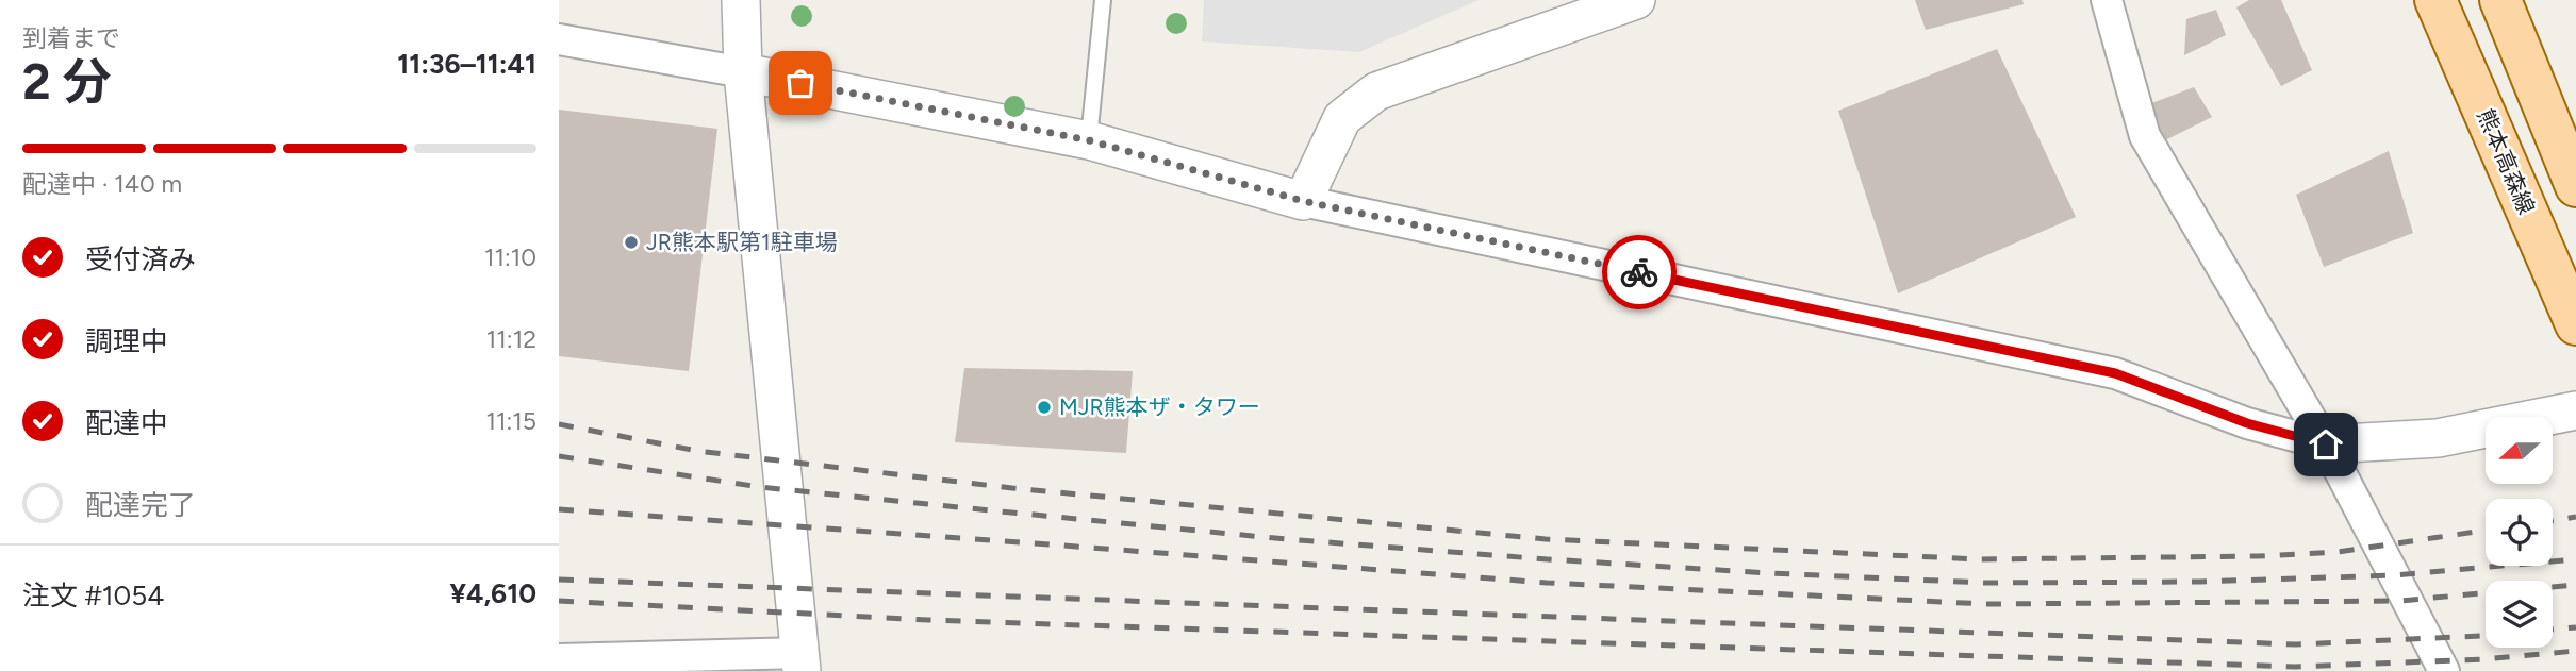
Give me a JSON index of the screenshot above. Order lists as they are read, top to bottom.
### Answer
{
  "streets": {
    "main road": ["熊本高森線"]
  },
  "places": ["JR熊本駅第1駐車場", "MJR熊本ザ・タワー"],
  "north": "left",
  "page": {
    "heading": ["2 分", "到着まで", "11:36–11:41"],
    "panel": ["注文 #1054", "¥4,610"],
    "bar": "配達中 · 140 m",
    "list": [
      ["受付済み", "11:10"],
      ["調理中", "11:12"],
      ["配達中", "11:15"],
      "配達完了"
    ]
  }
}
